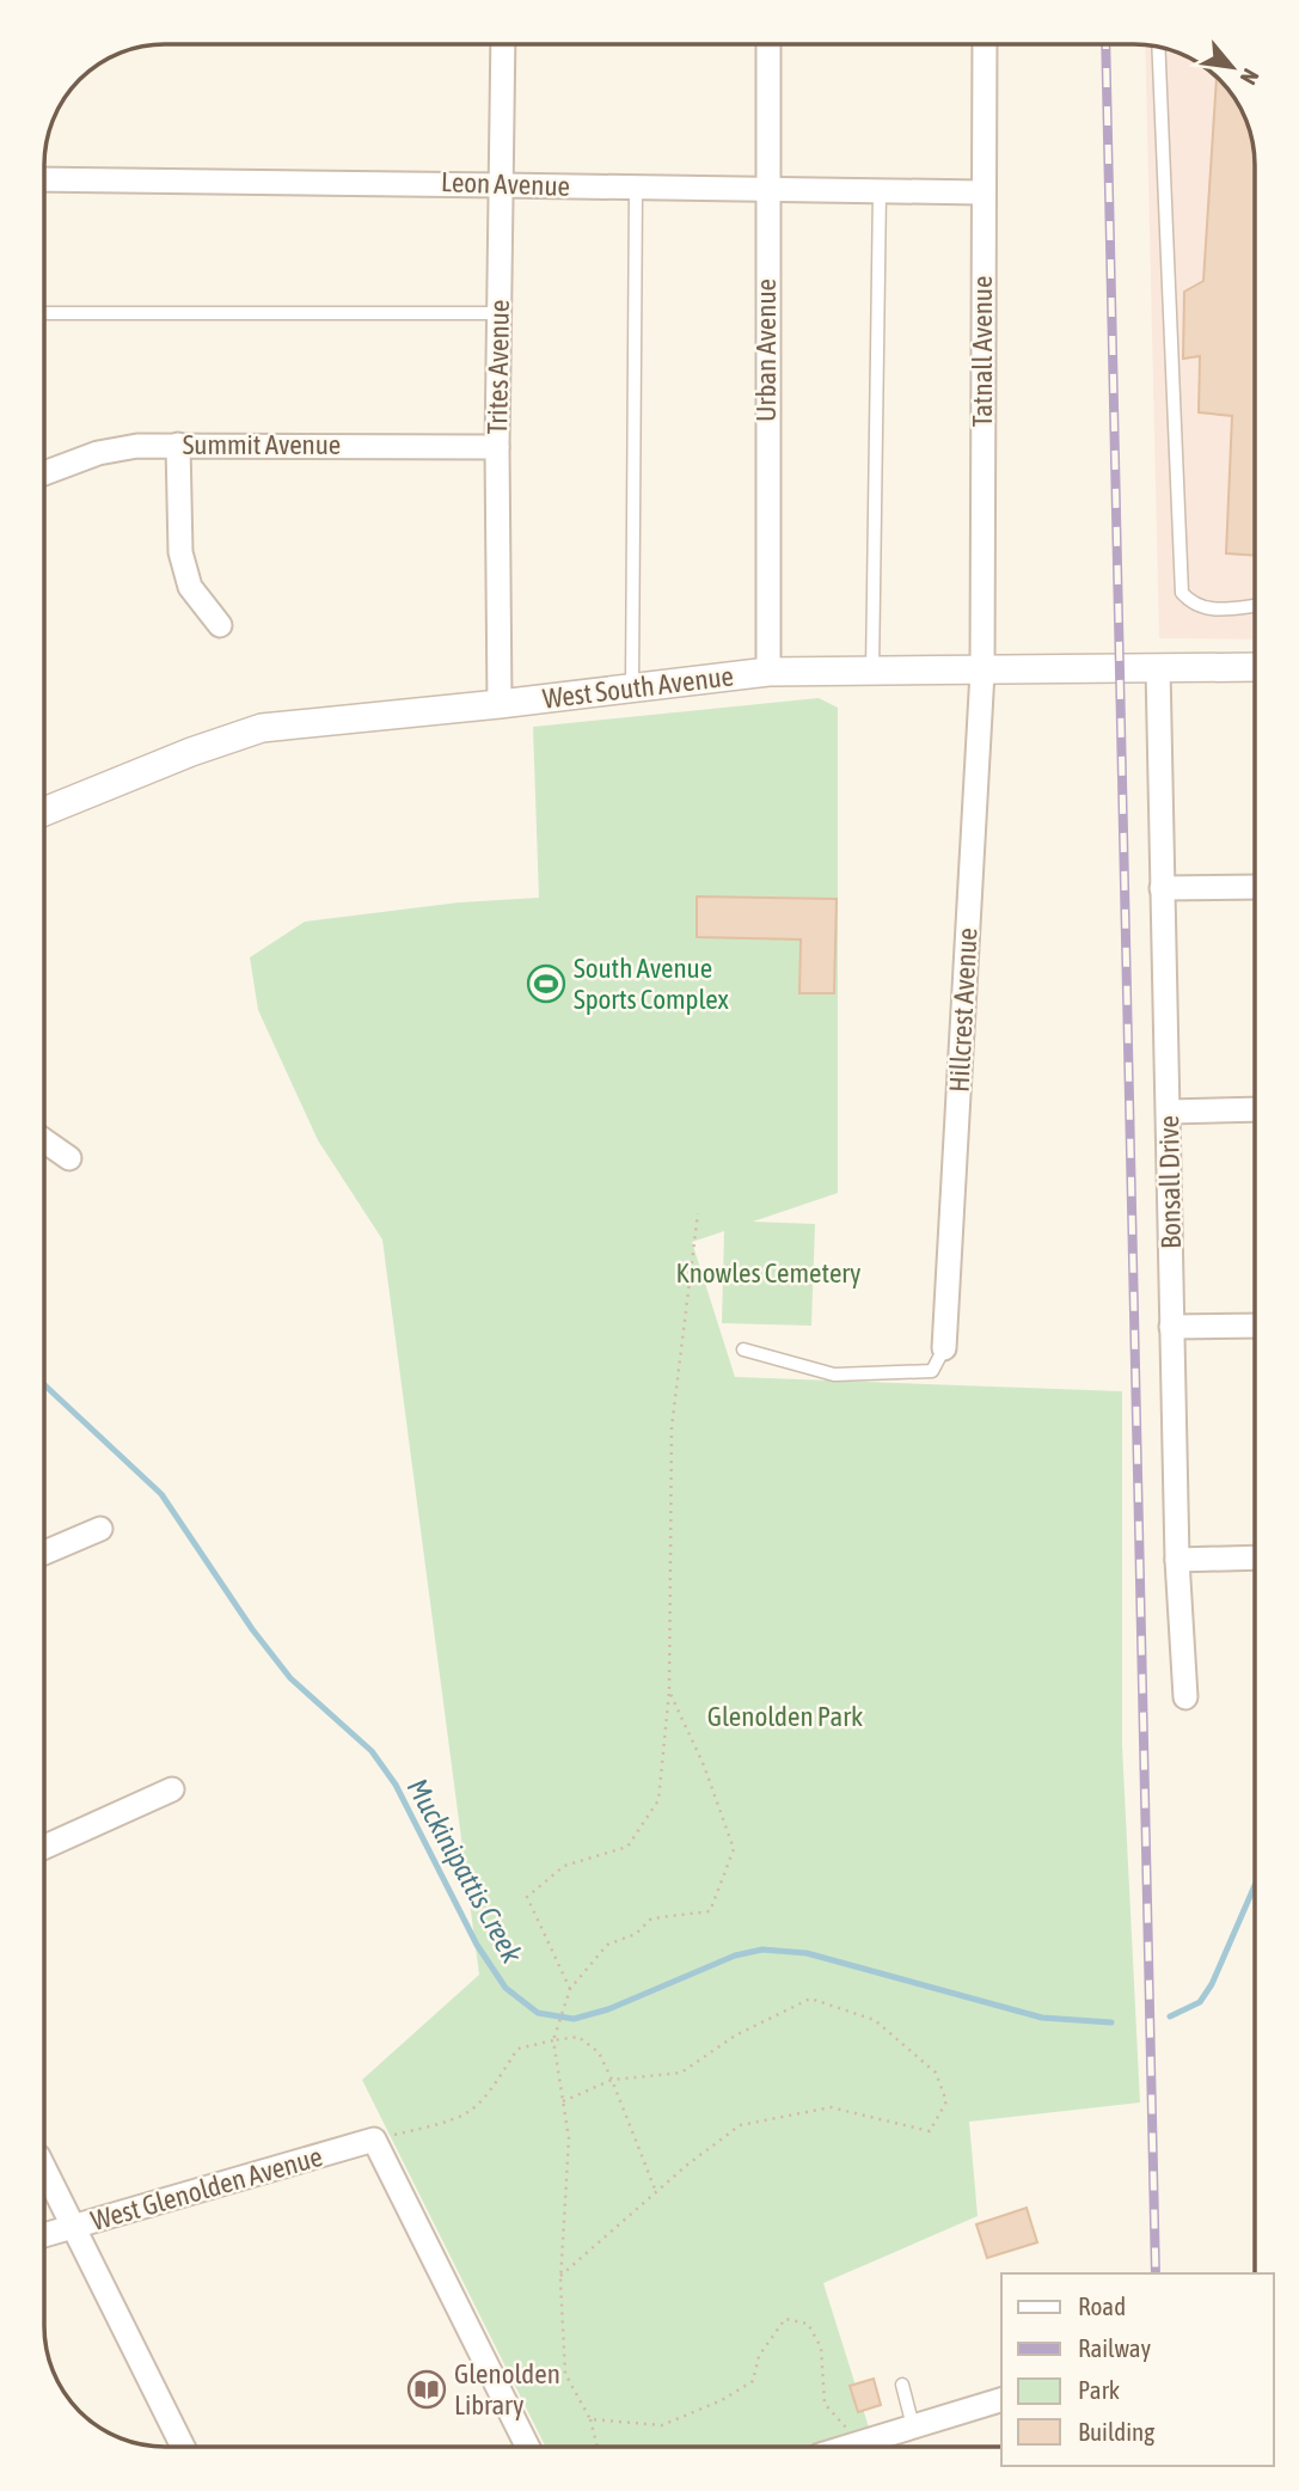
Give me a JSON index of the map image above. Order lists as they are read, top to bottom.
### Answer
{
  "streets": {
    "street": [
      "Leon Avenue",
      "Urban Avenue",
      "Tatnall Avenue",
      "Trites Avenue",
      "Summit Avenue",
      "West South Avenue",
      "Hillcrest Avenue",
      "Bonsall Drive",
      "West Glenolden Avenue"
    ]
  },
  "crossings": [
    ["Leon Avenue", "Urban Avenue"],
    ["Leon Avenue", "Tatnall Avenue"],
    ["Leon Avenue", "Trites Avenue"],
    ["Urban Avenue", "West South Avenue"],
    ["Tatnall Avenue", "West South Avenue"],
    ["Tatnall Avenue", "Hillcrest Avenue"],
    ["Trites Avenue", "Summit Avenue"],
    ["Trites Avenue", "West South Avenue"],
    ["West South Avenue", "Hillcrest Avenue"],
    ["West South Avenue", "Bonsall Drive"]
  ],
  "water": ["Muckinipattis Creek"],
  "parks": ["Knowles Cemetery", "Glenolden Park"],
  "places": {
    "sports": ["South Avenue Sports Complex"],
    "library": ["Glenolden Library"]
  },
  "legend": [
    "Road",
    "Railway",
    "Park",
    "Building"
  ],
  "north": "bottom right"
}
